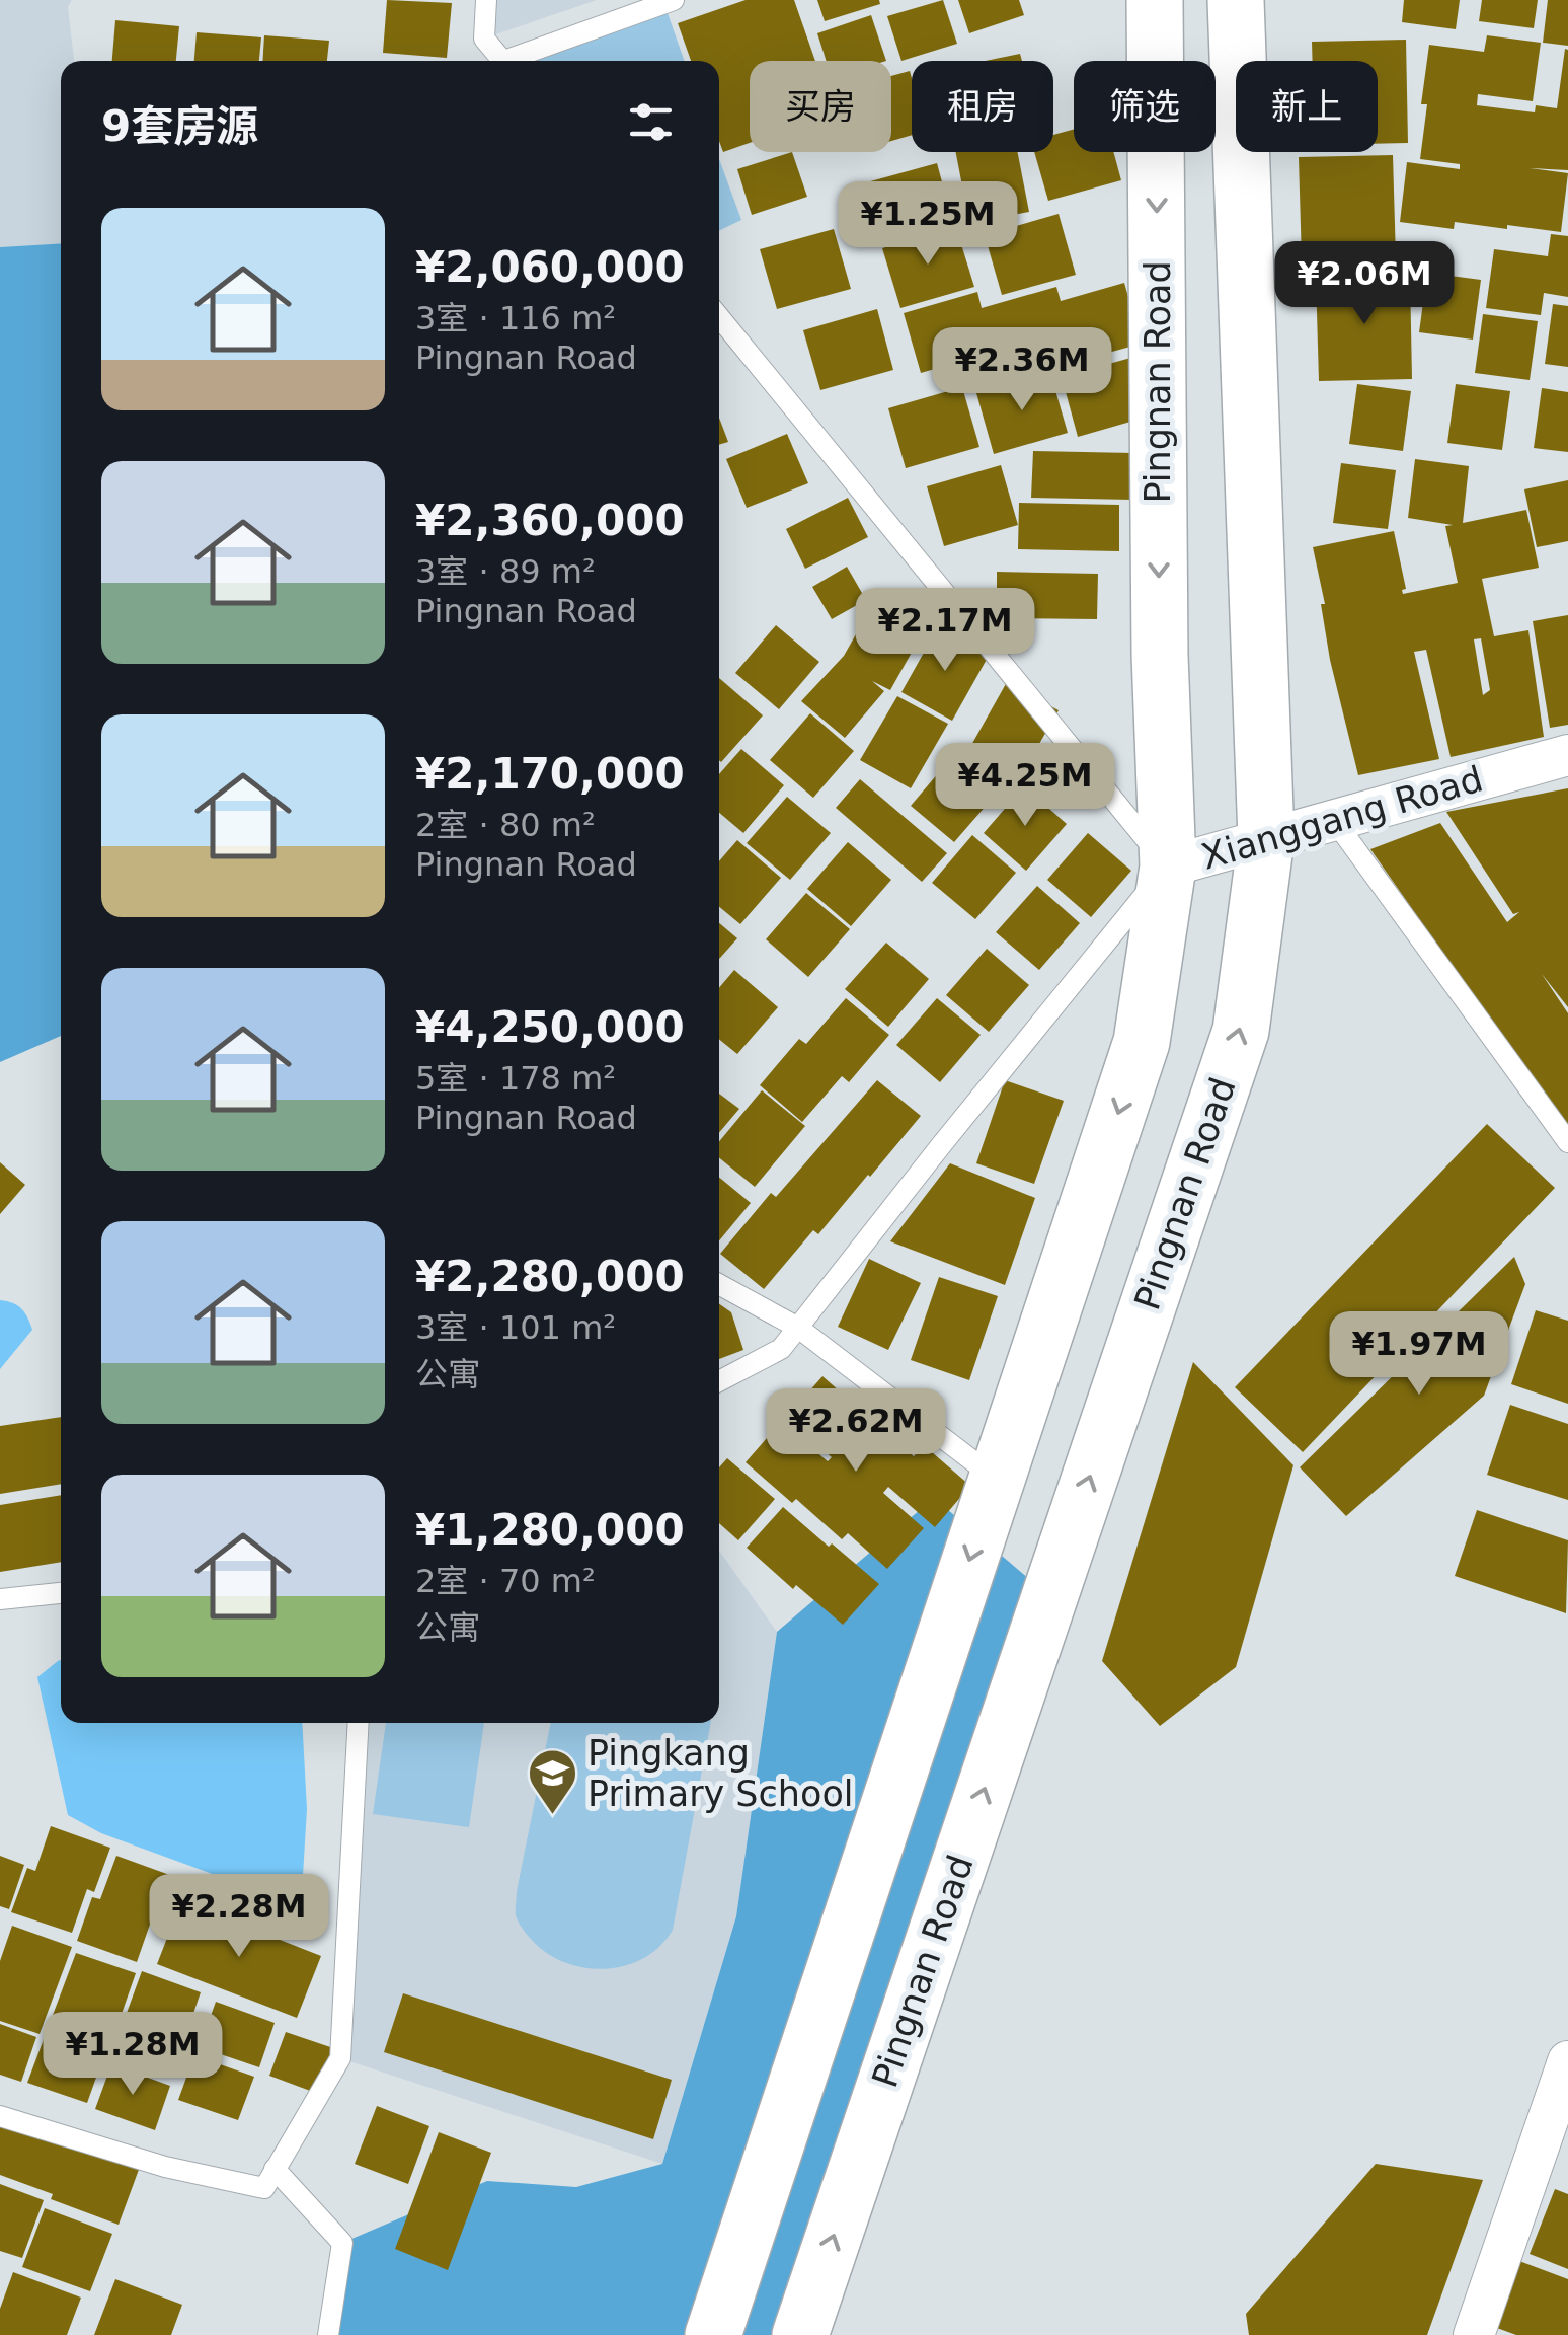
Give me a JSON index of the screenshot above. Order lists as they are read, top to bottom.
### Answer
{
  "streets": {
    "main road": ["Pingnan Road"],
    "street": ["Xianggang Road"]
  },
  "crossings": [
    ["Pingnan Road", "Xianggang Road"]
  ],
  "places": {
    "school or university": ["Pingkang Primary School"]
  },
  "page": {
    "chip": [
      "买房",
      "租房",
      "筛选",
      "新上"
    ],
    "heading": "9套房源",
    "price": [
      "¥1.25M",
      "¥2.06M",
      "¥2.36M",
      "¥2.17M",
      "¥4.25M",
      "¥1.97M",
      "¥2.62M",
      "¥2.28M",
      "¥1.28M"
    ],
    "list": [
      {
        "name": "¥2,060,000",
        "note": "3室 · 116 m² · Pingnan Road"
      },
      {
        "name": "¥2,360,000",
        "note": "3室 · 89 m² · Pingnan Road"
      },
      {
        "name": "¥2,170,000",
        "note": "2室 · 80 m² · Pingnan Road"
      },
      {
        "name": "¥4,250,000",
        "note": "5室 · 178 m² · Pingnan Road"
      },
      {
        "name": "¥2,280,000",
        "note": "3室 · 101 m² · 公寓"
      },
      {
        "name": "¥1,280,000",
        "note": "2室 · 70 m² · 公寓"
      }
    ]
  }
}
